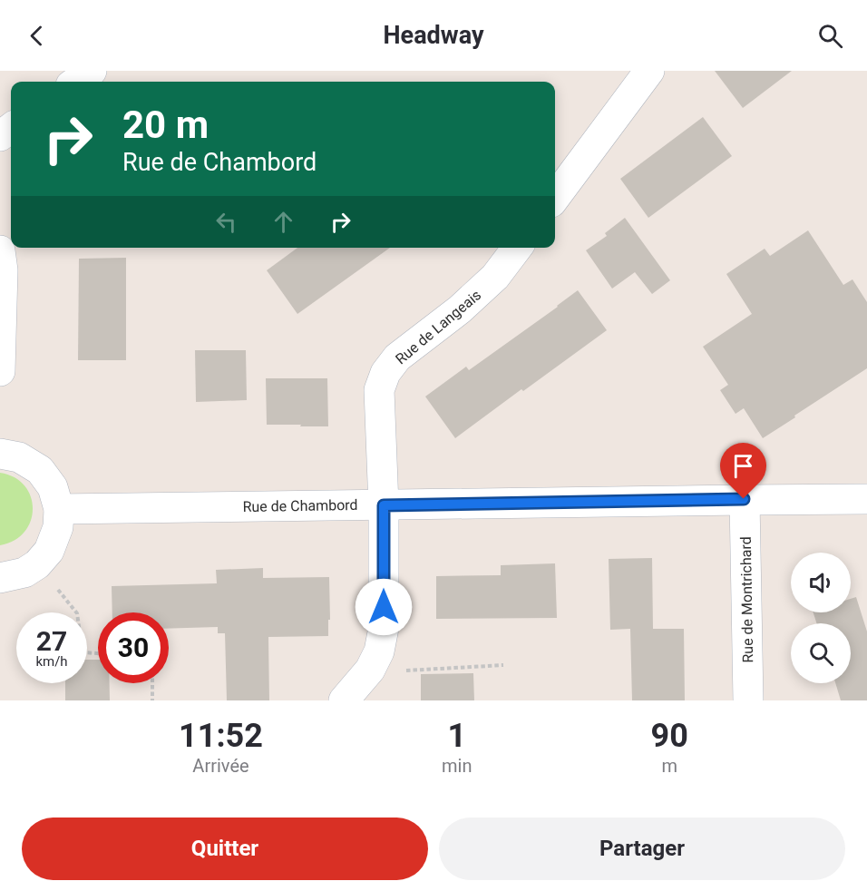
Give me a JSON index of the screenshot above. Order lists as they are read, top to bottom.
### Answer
{
  "streets": {
    "street": ["Rue de Langeais", "Rue de Chambord", "Rue de Montrichard"]
  },
  "crossings": [
    ["Rue de Langeais", "Rue de Chambord"],
    ["Rue de Chambord", "Rue de Montrichard"]
  ],
  "page": {
    "header": "Headway",
    "turn": ["20 m", "Rue de Chambord"],
    "speed": "27 km/h",
    "limit": "30",
    "eta": [
      "11:52",
      "Arrivée",
      "1",
      "min",
      "90",
      "m"
    ],
    "buttons": ["Quitter", "Partager"]
  }
}
